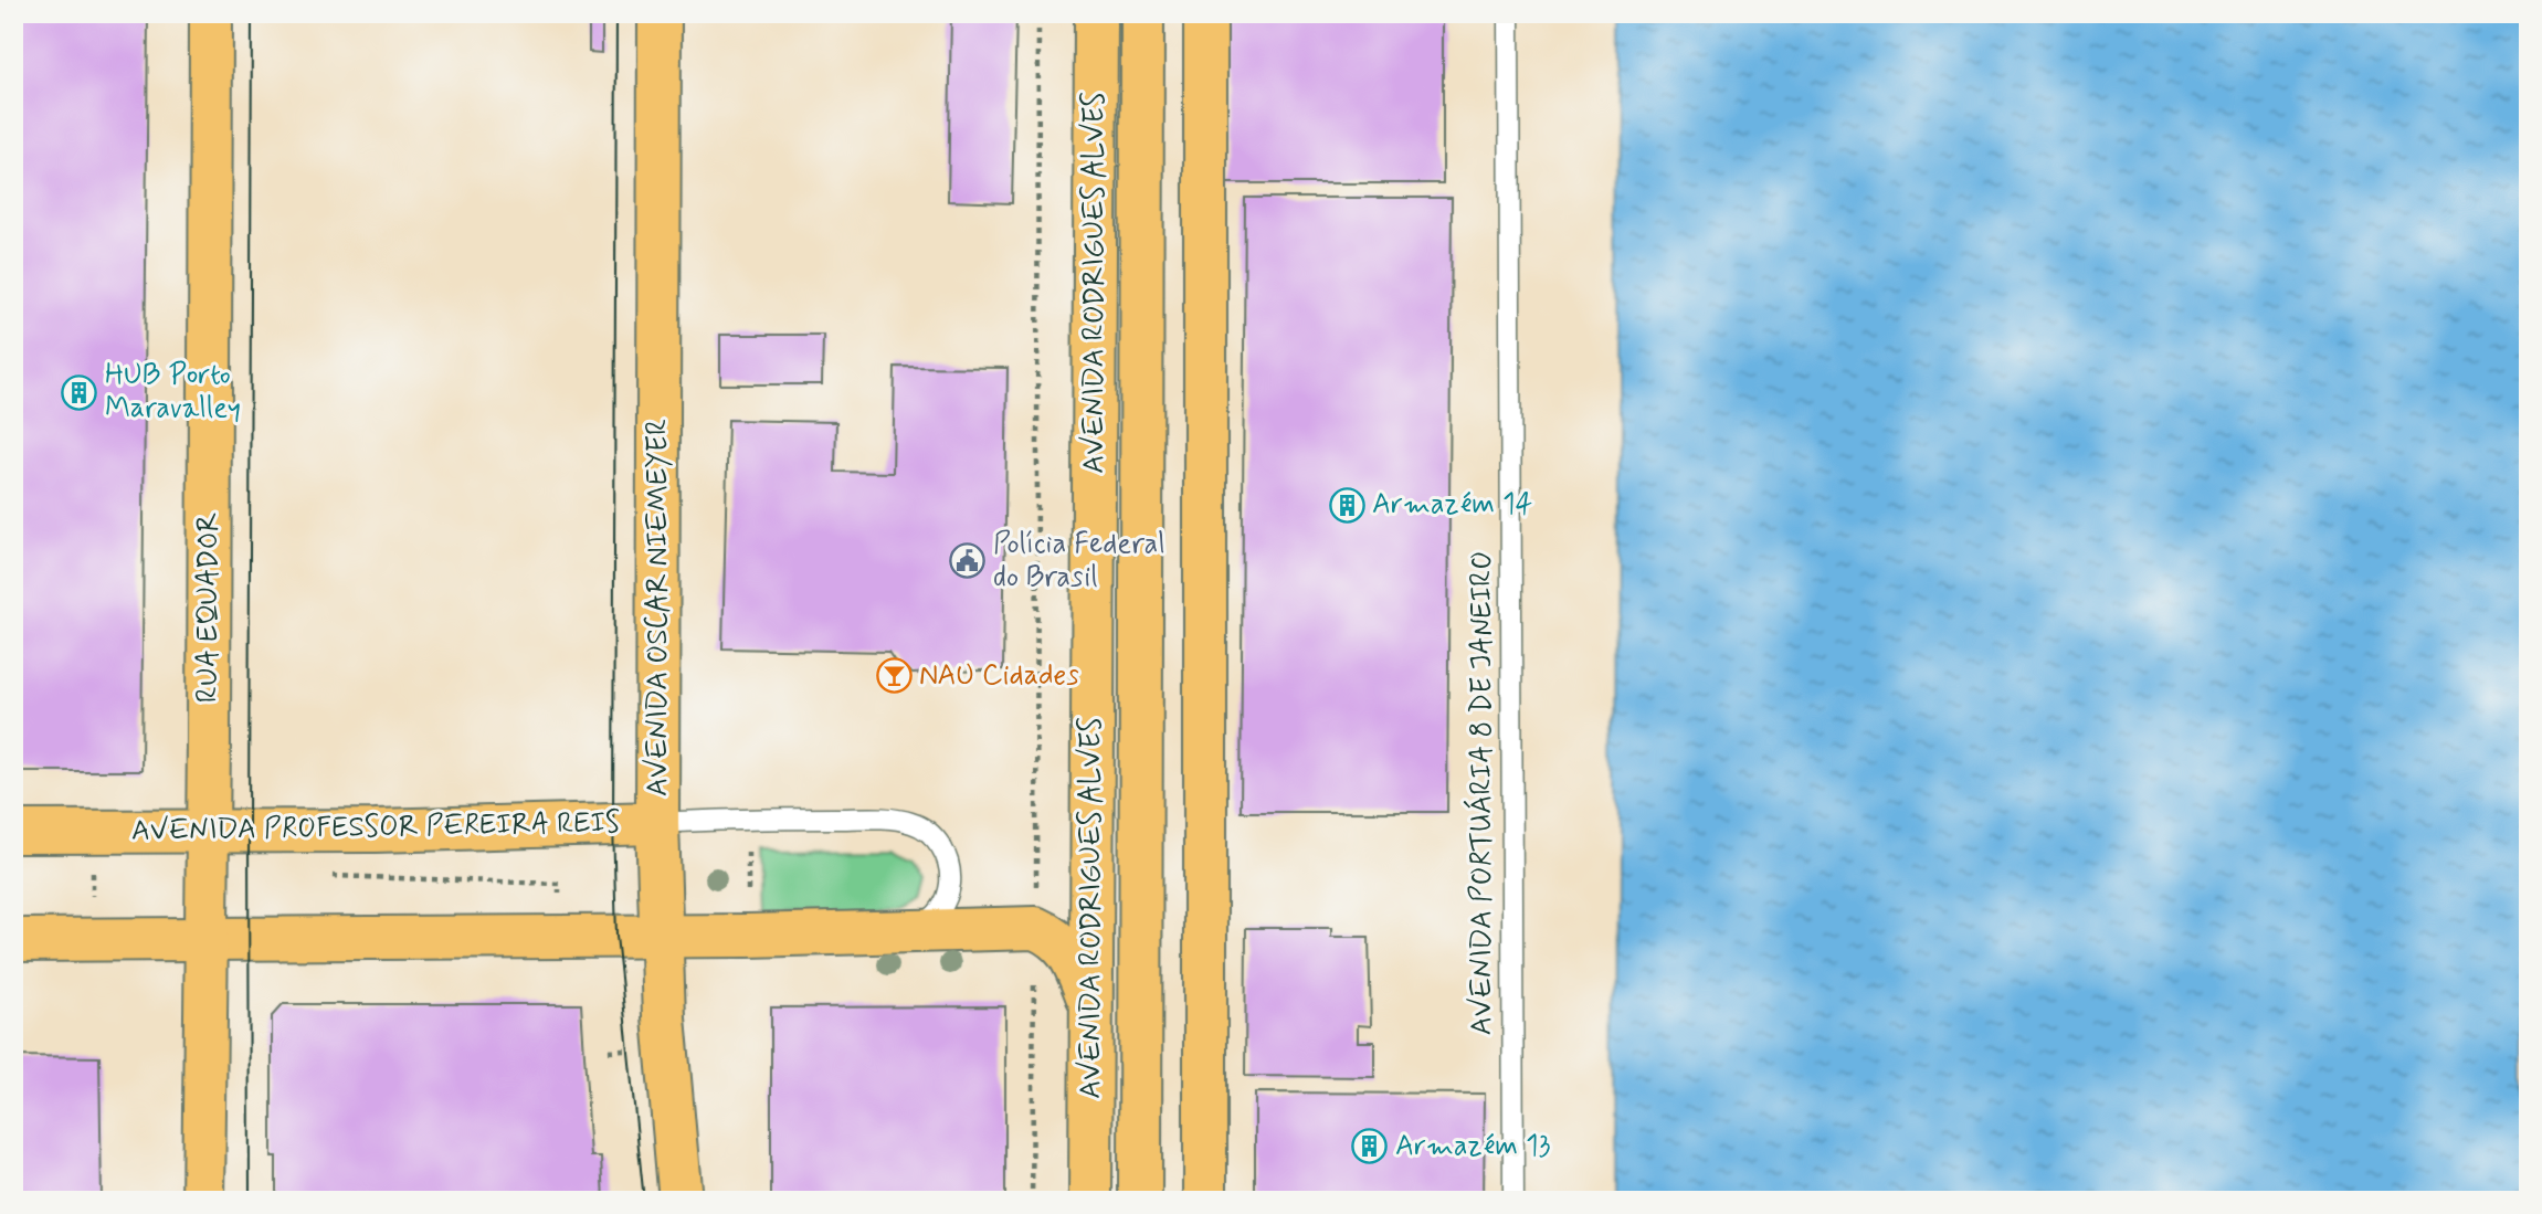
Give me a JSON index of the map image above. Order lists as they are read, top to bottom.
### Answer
{
  "streets": {
    "main road": [
      "AVENIDA RODRIGUES ALVES",
      "RUA EQUADOR",
      "AVENIDA OSCAR NIEMEYER",
      "AVENIDA PROFESSOR PEREIRA REIS"
    ],
    "lane": ["AVENIDA PORTUÁRIA 8 DE JANEIRO"]
  },
  "crossings": [
    ["RUA EQUADOR", "AVENIDA PROFESSOR PEREIRA REIS"],
    ["AVENIDA OSCAR NIEMEYER", "AVENIDA PROFESSOR PEREIRA REIS"]
  ],
  "places": {
    "building": ["HUB Porto Maravalley", "Armazém 14", "Armazém 13"],
    "public building": ["Polícia Federal do Brasil"],
    "bar": ["NAU Cidades"]
  }
}
